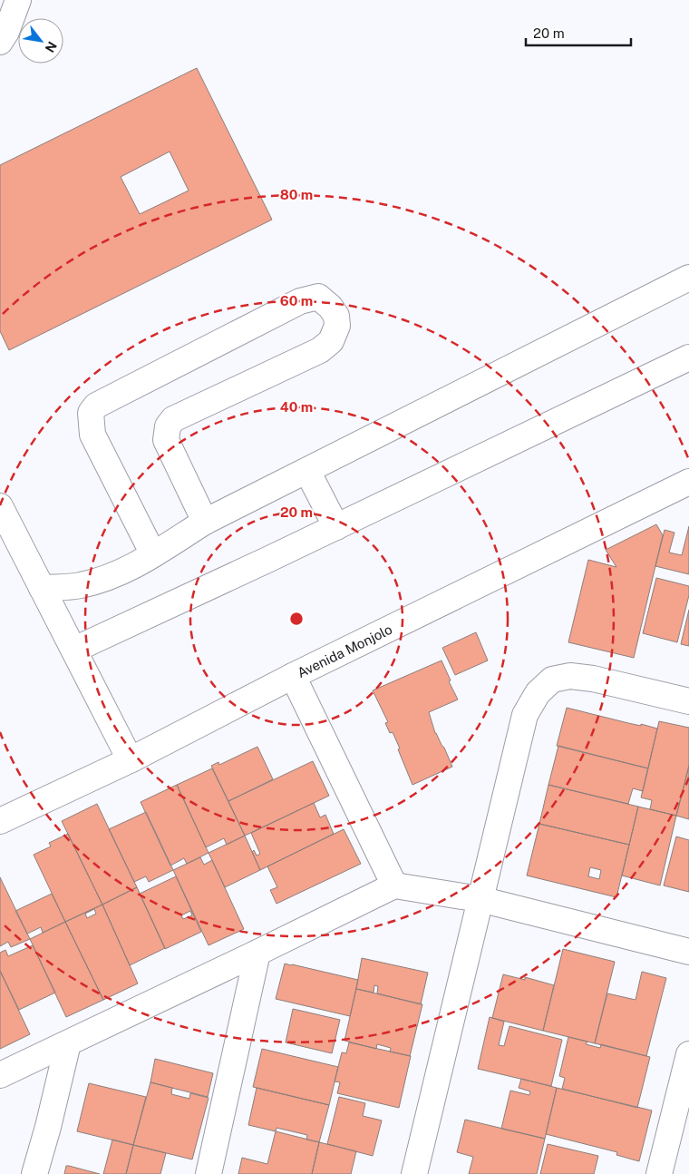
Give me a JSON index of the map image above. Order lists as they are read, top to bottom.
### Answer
{
  "streets": {
    "street": ["Avenida Monjolo"]
  },
  "scale_bar": "20 m",
  "north": "bottom right",
  "rings": [
    "80 m",
    "60 m",
    "40 m",
    "20 m"
  ]
}
